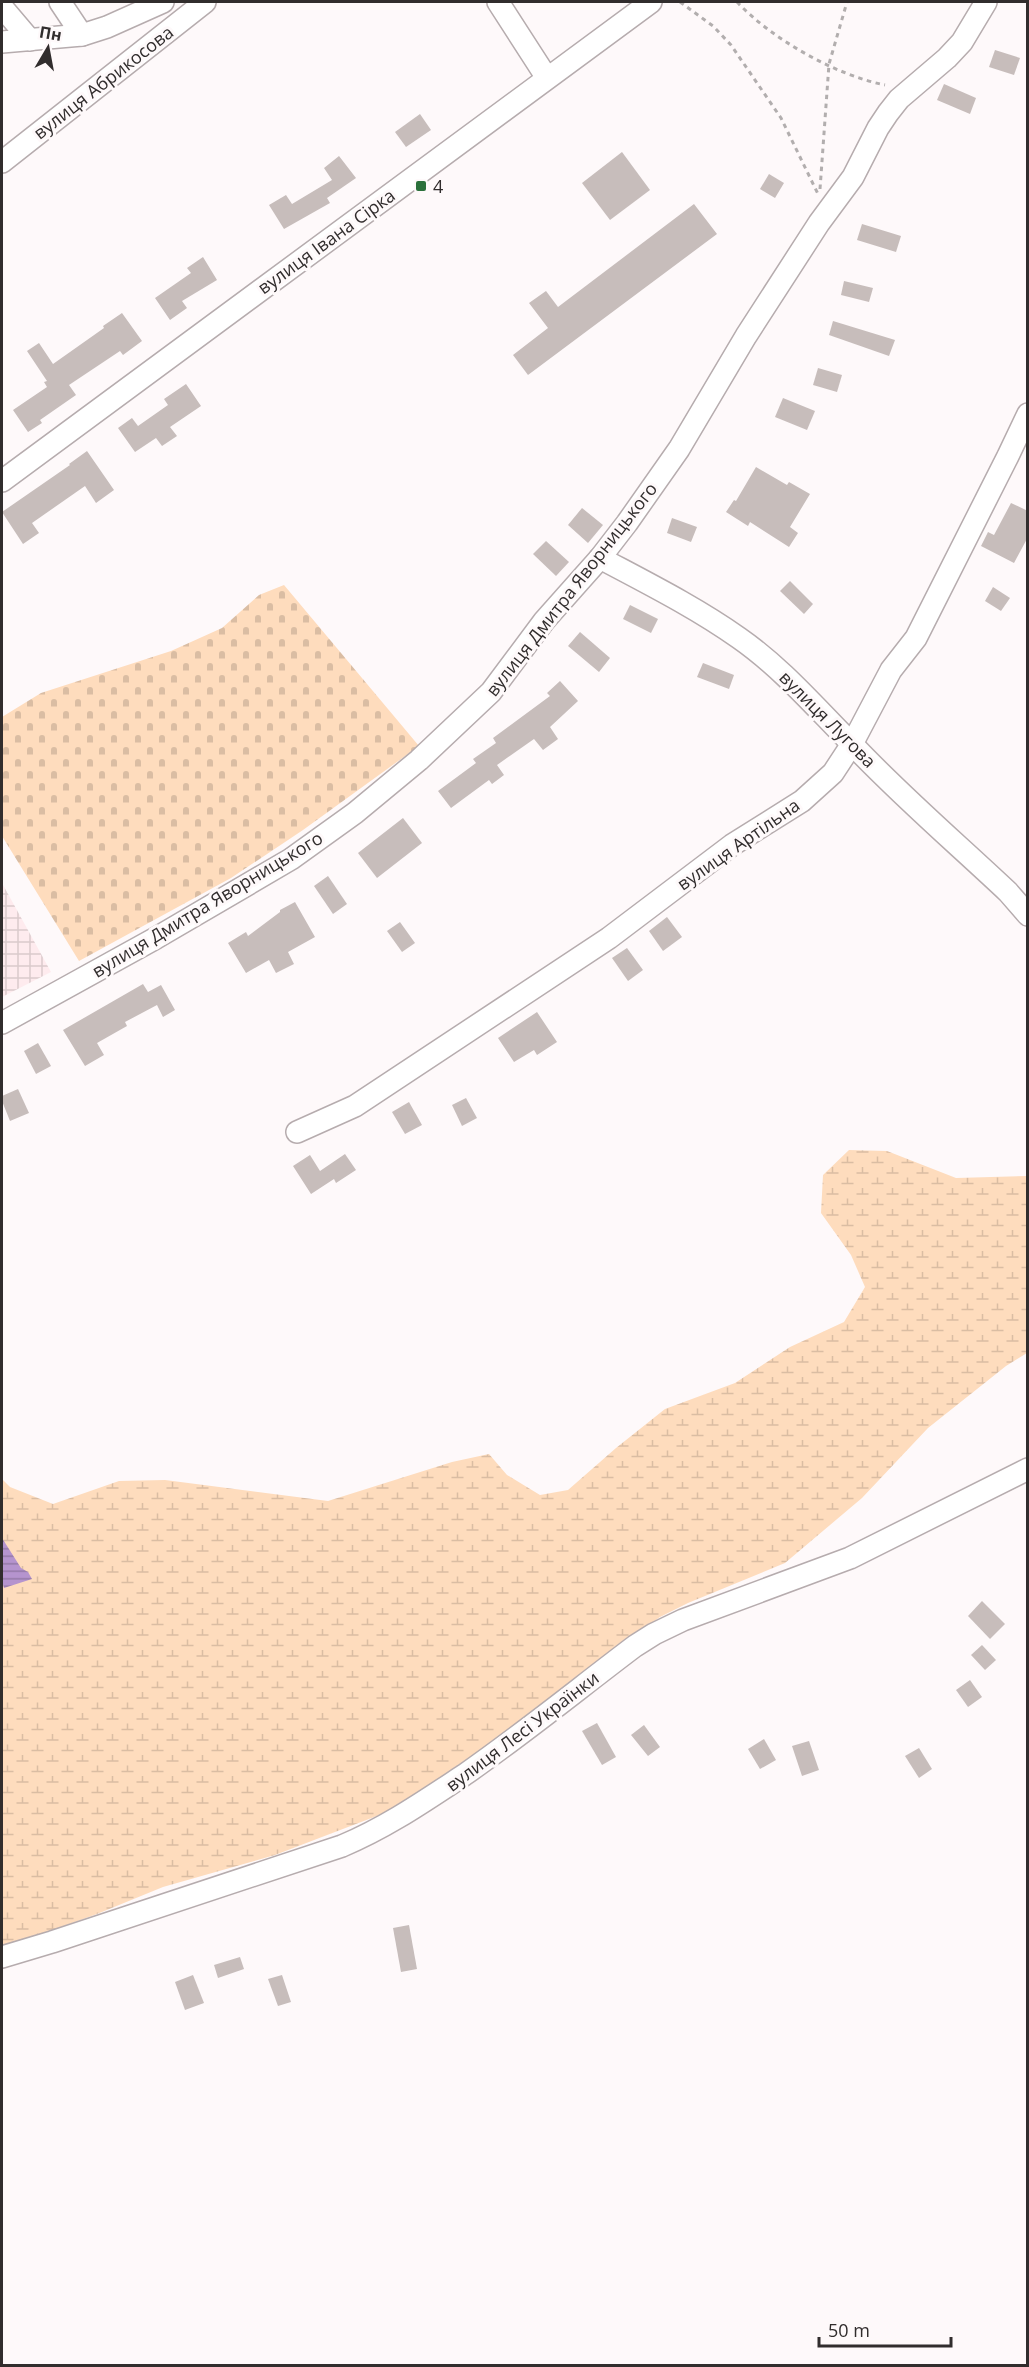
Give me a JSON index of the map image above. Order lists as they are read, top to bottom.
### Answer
{
  "streets": {
    "street": [
      "вулиця Абрикосова",
      "вулиця Івана Сірка",
      "вулиця Дмитра Яворницького",
      "вулиця Лугова",
      "вулиця Артільна",
      "вулиця Лесі Українки"
    ]
  },
  "crossings": [
    ["вулиця Дмитра Яворницького", "вулиця Лугова"],
    ["вулиця Лугова", "вулиця Артільна"]
  ],
  "places": {
    "transit": ["4"]
  },
  "scale_bar": "50 m",
  "north": "top"
}
